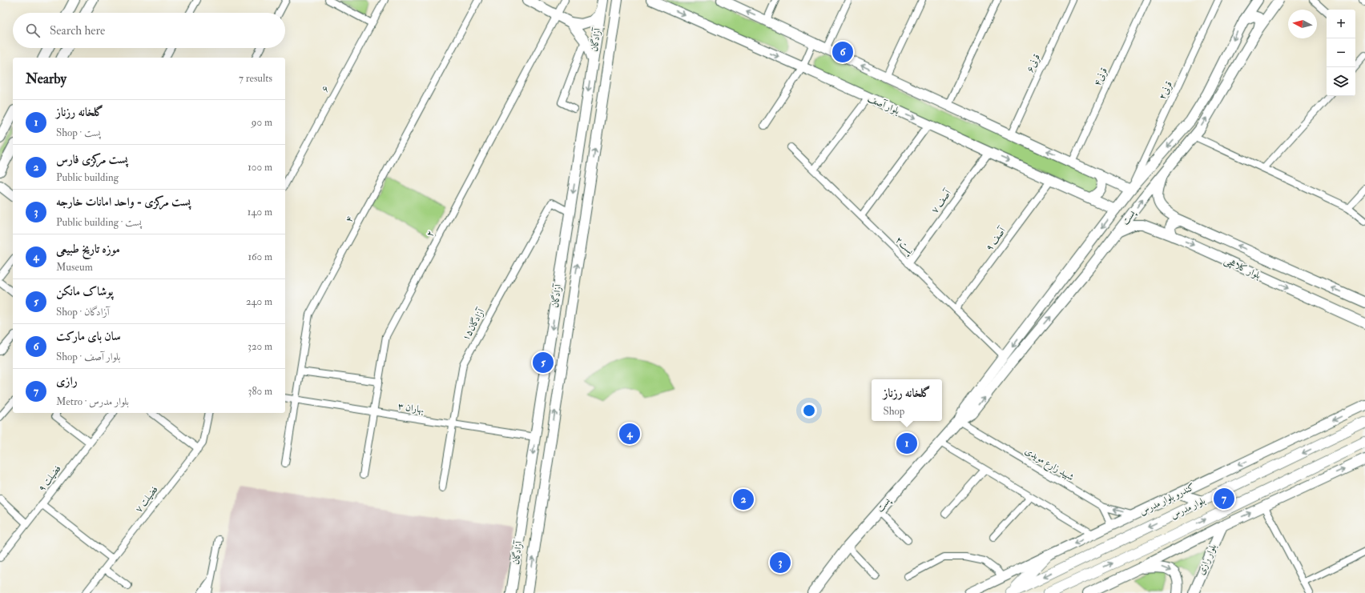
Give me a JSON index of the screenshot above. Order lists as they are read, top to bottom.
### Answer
{
  "streets": {
    "main road": [
      "آزادگان",
      "بلوار آصف",
      "پست",
      "بلوار کلاهچی",
      "کندرو بلوار مدرس",
      "بلوار مدرس",
      "بلوار رازی"
    ],
    "street": [
      "قرنی۶",
      "قرنی۴",
      "۶",
      "قرنی۲",
      "۷ آصف",
      "۴",
      "۲",
      "۹ آصف",
      "پست۲",
      "آزادگان۱۵",
      "بهاران ۳",
      "شهید زارع مویدی",
      "فضیلت ۹",
      "فضیلت ۷"
    ]
  },
  "crossings": [
    ["آزادگان", "آزادگان۱۵"],
    ["آزادگان", "بهاران ۳"],
    ["قرنی۲", "پست"],
    ["بلوار آصف", "۷ آصف"],
    ["بلوار آصف", "پست"],
    ["بلوار آصف", "۹ آصف"],
    ["۷ آصف", "پست۲"],
    ["پست", "پست۲"],
    ["پست", "بلوار کلاهچی"],
    ["پست", "شهید زارع مویدی"],
    ["۴", "بهاران ۳"],
    ["۲", "بهاران ۳"],
    ["۹ آصف", "پست۲"],
    ["آزادگان۱۵", "بهاران ۳"],
    ["شهید زارع مویدی", "کندرو بلوار مدرس"]
  ],
  "north": "left",
  "page": {
    "map_buttons": ["+", "−"],
    "search": "Search here",
    "pins": [
      "6",
      "5",
      "4",
      "1",
      "7",
      "2",
      "3"
    ],
    "heading": ["Nearby", "7 results"],
    "list": [
      {
        "mark": "1",
        "name": "گلخانه رزناز",
        "note": "Shop · پست",
        "value": "90 m"
      },
      {
        "mark": "2",
        "name": "پست مرکزی فارس",
        "note": "Public building",
        "value": "100 m"
      },
      {
        "mark": "3",
        "name": "پست مرکزی - واحد امانات خارجه",
        "note": "Public building · پست",
        "value": "140 m"
      },
      {
        "mark": "4",
        "name": "موزه تاریخ طبیعی",
        "note": "Museum",
        "value": "160 m"
      },
      {
        "mark": "5",
        "name": "پوشاک مانکن",
        "note": "Shop · آزادگان",
        "value": "240 m"
      },
      {
        "mark": "6",
        "name": "سان بای مارکت",
        "note": "Shop · بلوار آصف",
        "value": "320 m"
      },
      {
        "mark": "7",
        "name": "رازی",
        "note": "Metro · بلوار مدرس",
        "value": "380 m"
      }
    ],
    "popup": ["گلخانه رزناز", "Shop"]
  }
}
